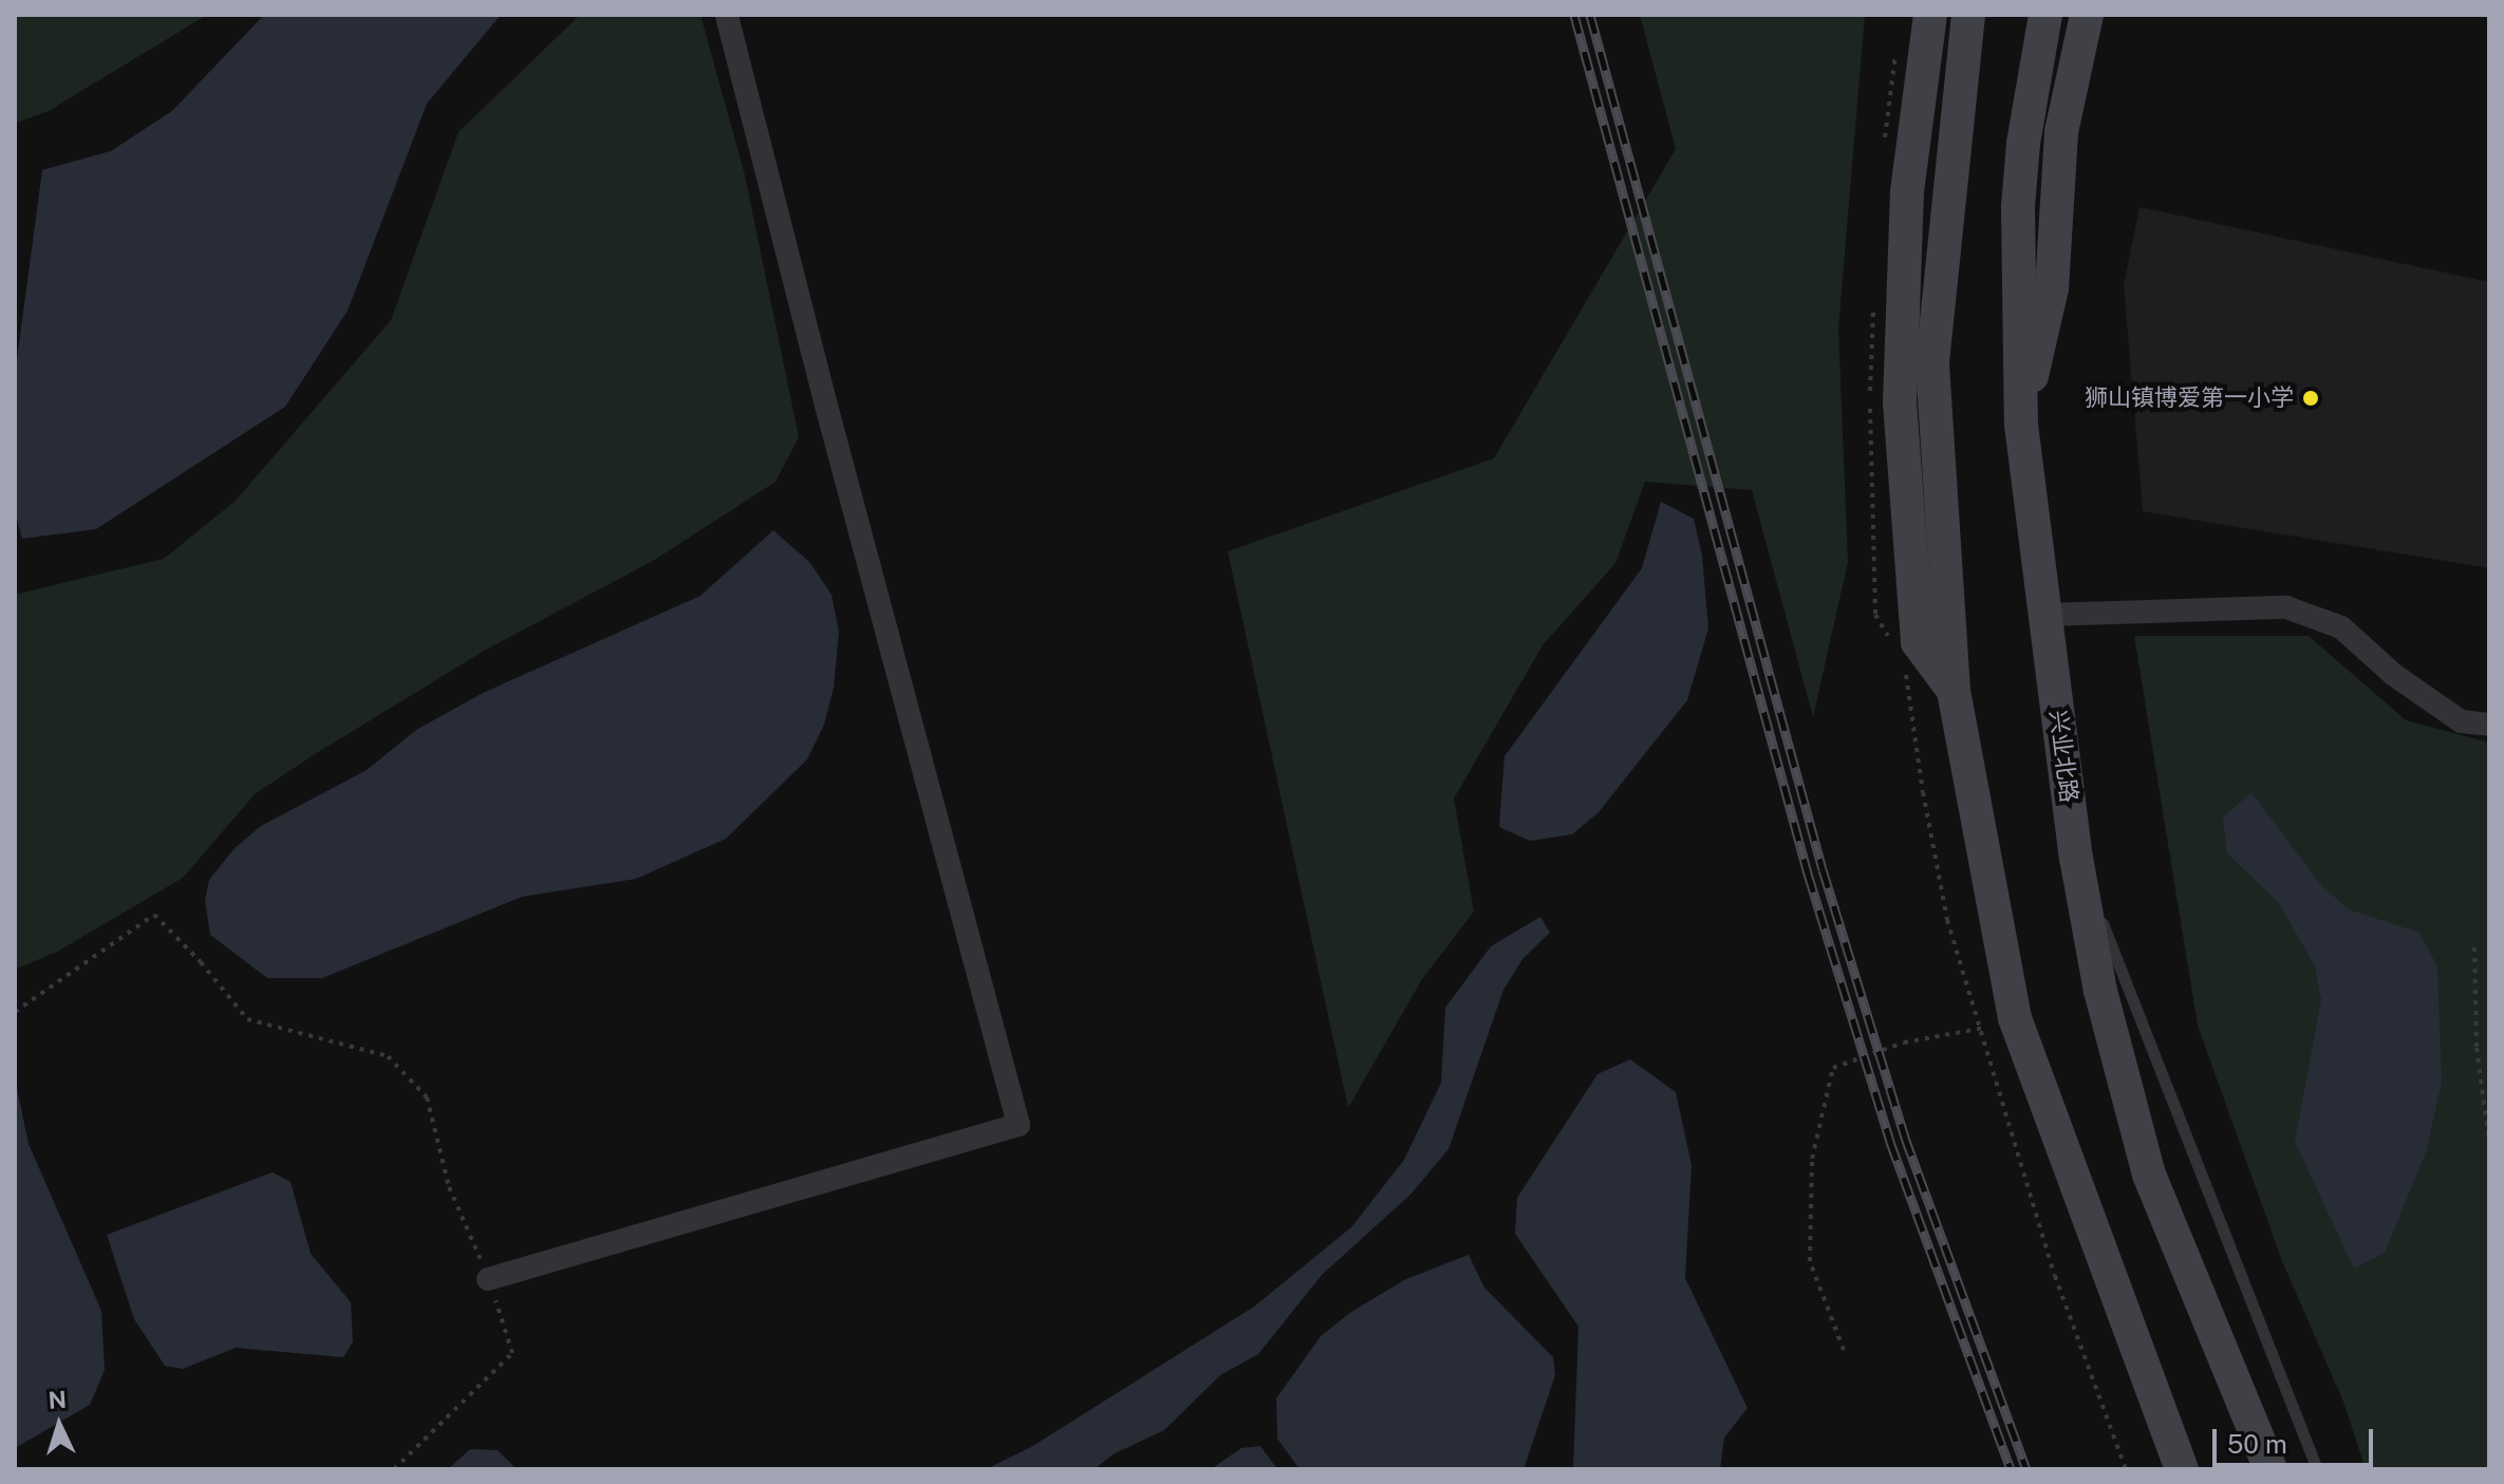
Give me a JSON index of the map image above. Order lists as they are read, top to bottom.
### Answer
{
  "streets": {
    "main road": ["兴业北路"]
  },
  "places": ["狮山镇博爱第一小学"],
  "scale_bar": "50 m",
  "north": "top"
}
